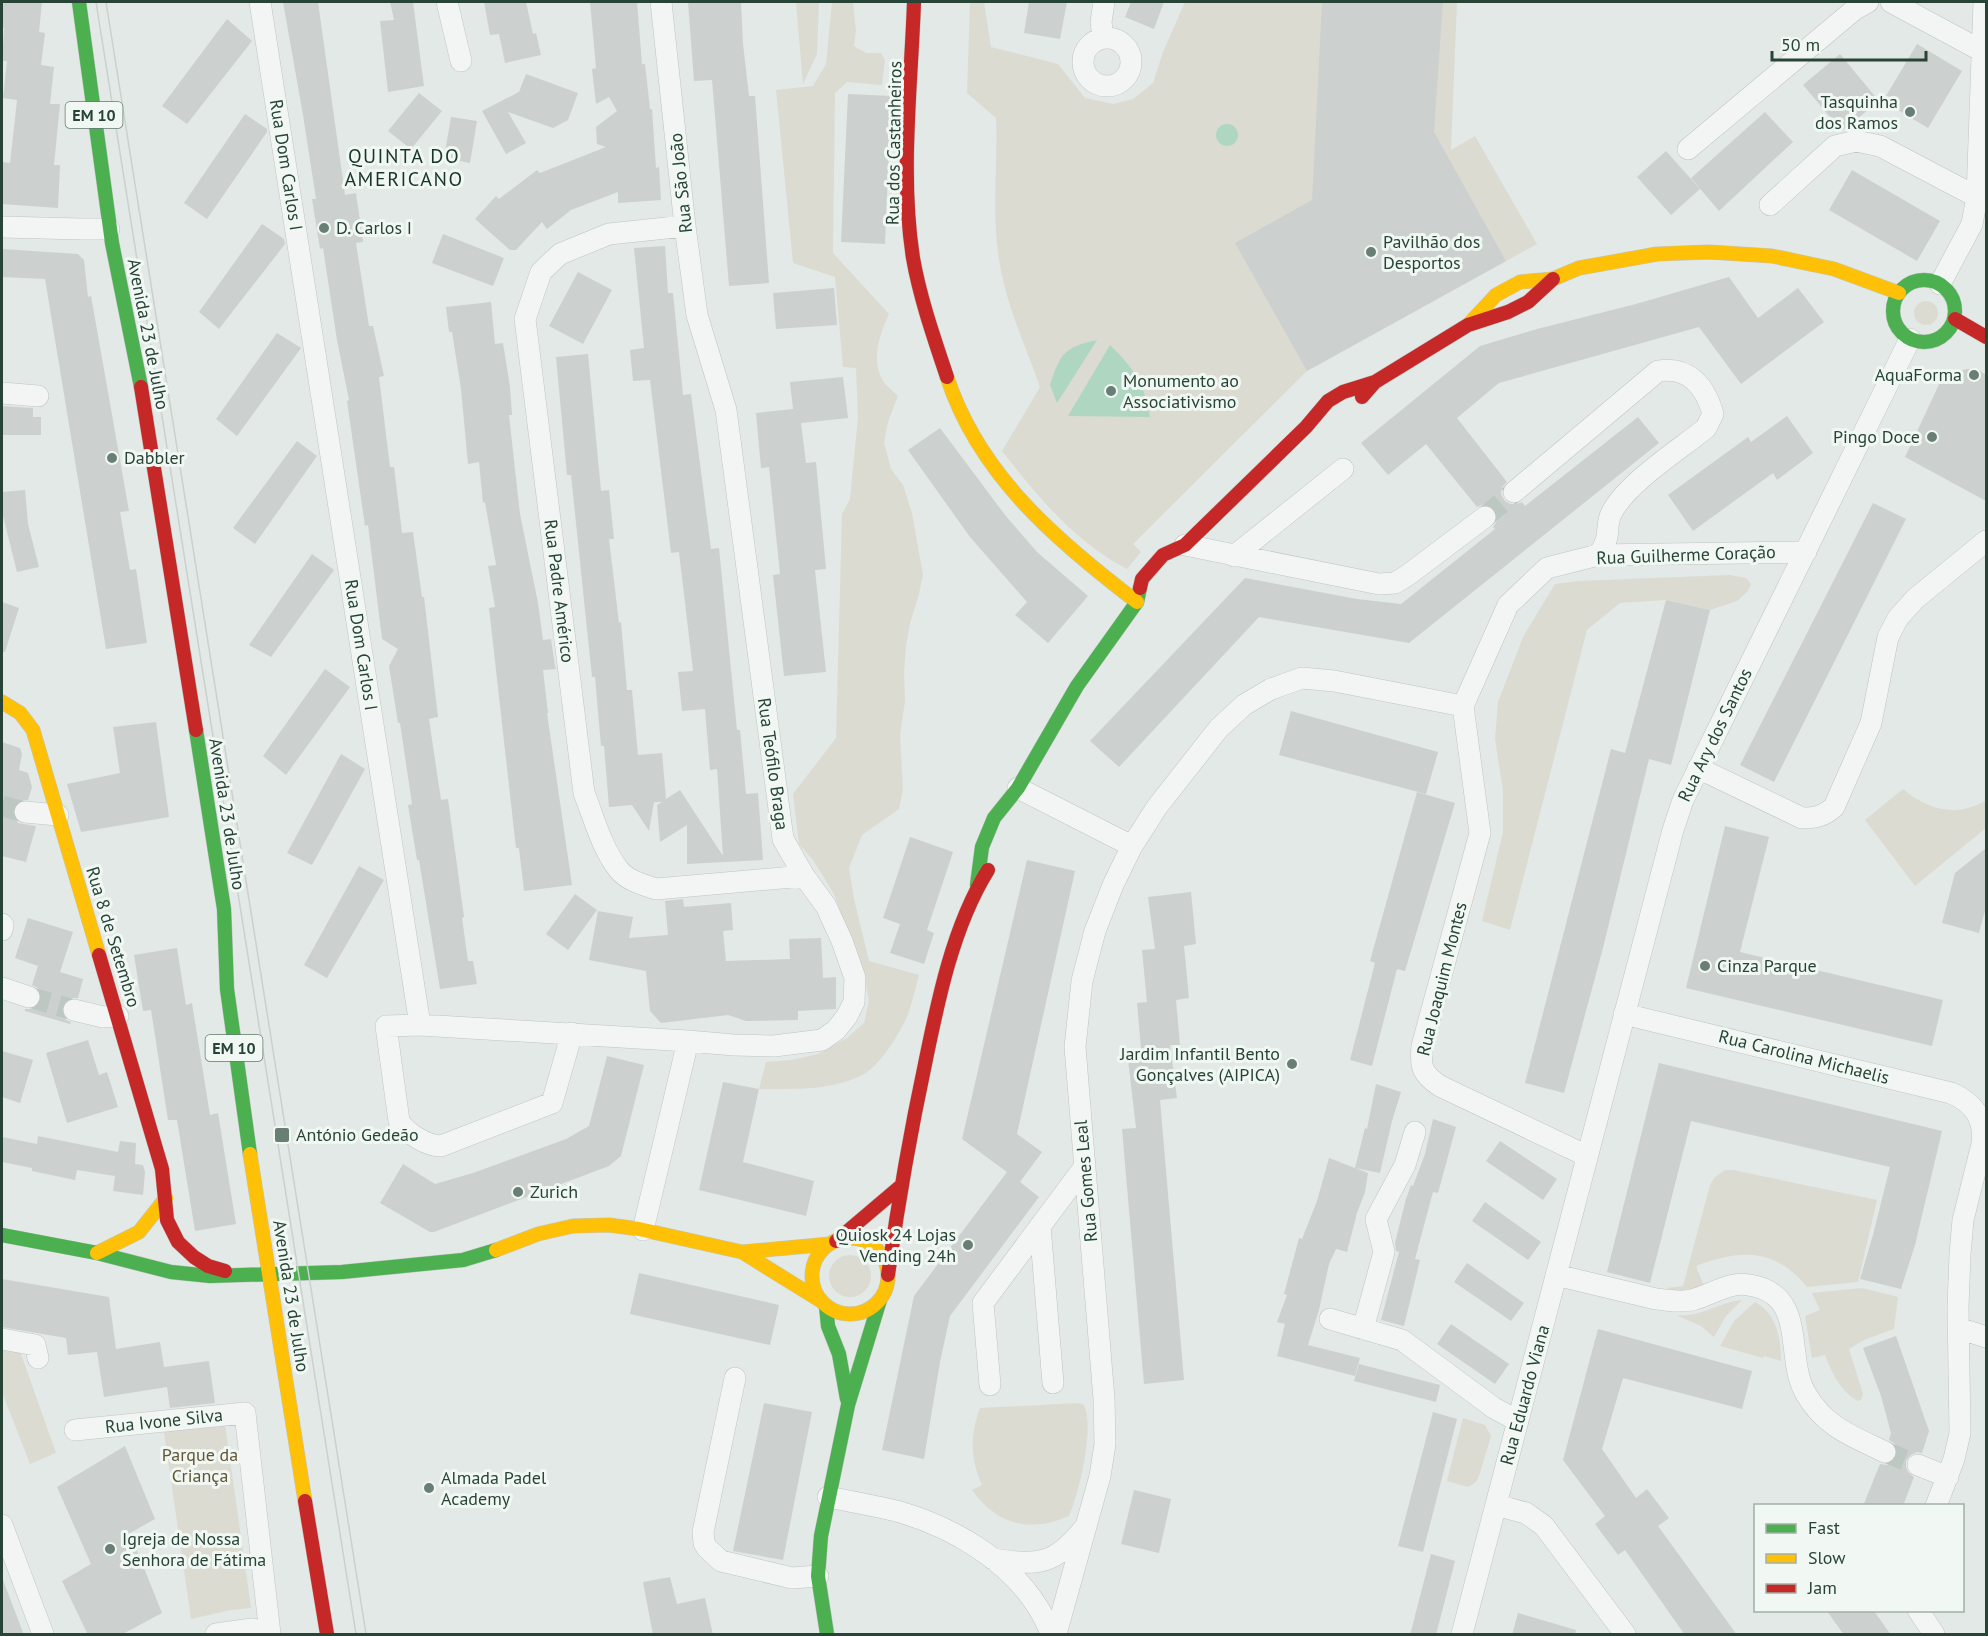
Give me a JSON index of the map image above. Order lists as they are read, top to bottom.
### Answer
{
  "streets": {
    "street": [
      "EM 10",
      "Rua dos Castanheiros",
      "Rua Dom Carlos I",
      "Rua São João",
      "Avenida 23 de Julho",
      "Rua Guilherme Coração",
      "Rua Padre Américo",
      "Rua Ary dos Santos",
      "Rua Teófilo Braga",
      "Rua 8 de Setembro",
      "Rua Joaquim Montes",
      "Rua Carolina Michaelis",
      "Rua Gomes Leal",
      "Rua Eduardo Viana",
      "Rua Ivone Silva"
    ]
  },
  "crossings": [
    ["Rua São João", "Rua Padre Américo"],
    ["Rua São João", "Rua Teófilo Braga"],
    ["Rua Guilherme Coração", "Rua Ary dos Santos"],
    ["Rua Guilherme Coração", "Rua Joaquim Montes"],
    ["Rua Padre Américo", "Rua Teófilo Braga"],
    ["Rua Ary dos Santos", "Rua Joaquim Montes"],
    ["Rua Ary dos Santos", "Rua Carolina Michaelis"],
    ["Rua Ary dos Santos", "Rua Eduardo Viana"],
    ["Rua Joaquim Montes", "Rua Eduardo Viana"]
  ],
  "districts": ["QUINTA DO AMERICANO"],
  "parks": ["Parque da Criança"],
  "places": {
    "other": [
      "Tasquinha dos Ramos",
      "D. Carlos I",
      "Pavilhão dos Desportos",
      "AquaForma",
      "Monumento ao Associativismo",
      "Pingo Doce",
      "Dabbler",
      "Cinza Parque",
      "Jardim Infantil Bento Gonçalves (AIPICA)",
      "Zurich",
      "Quiosk 24 Lojas Vending 24h",
      "Almada Padel Academy",
      "Igreja de Nossa Senhora de Fátima"
    ],
    "transit": ["António Gedeão"]
  },
  "legend": ["Fast", "Slow", "Jam"],
  "scale_bar": "50 m"
}
